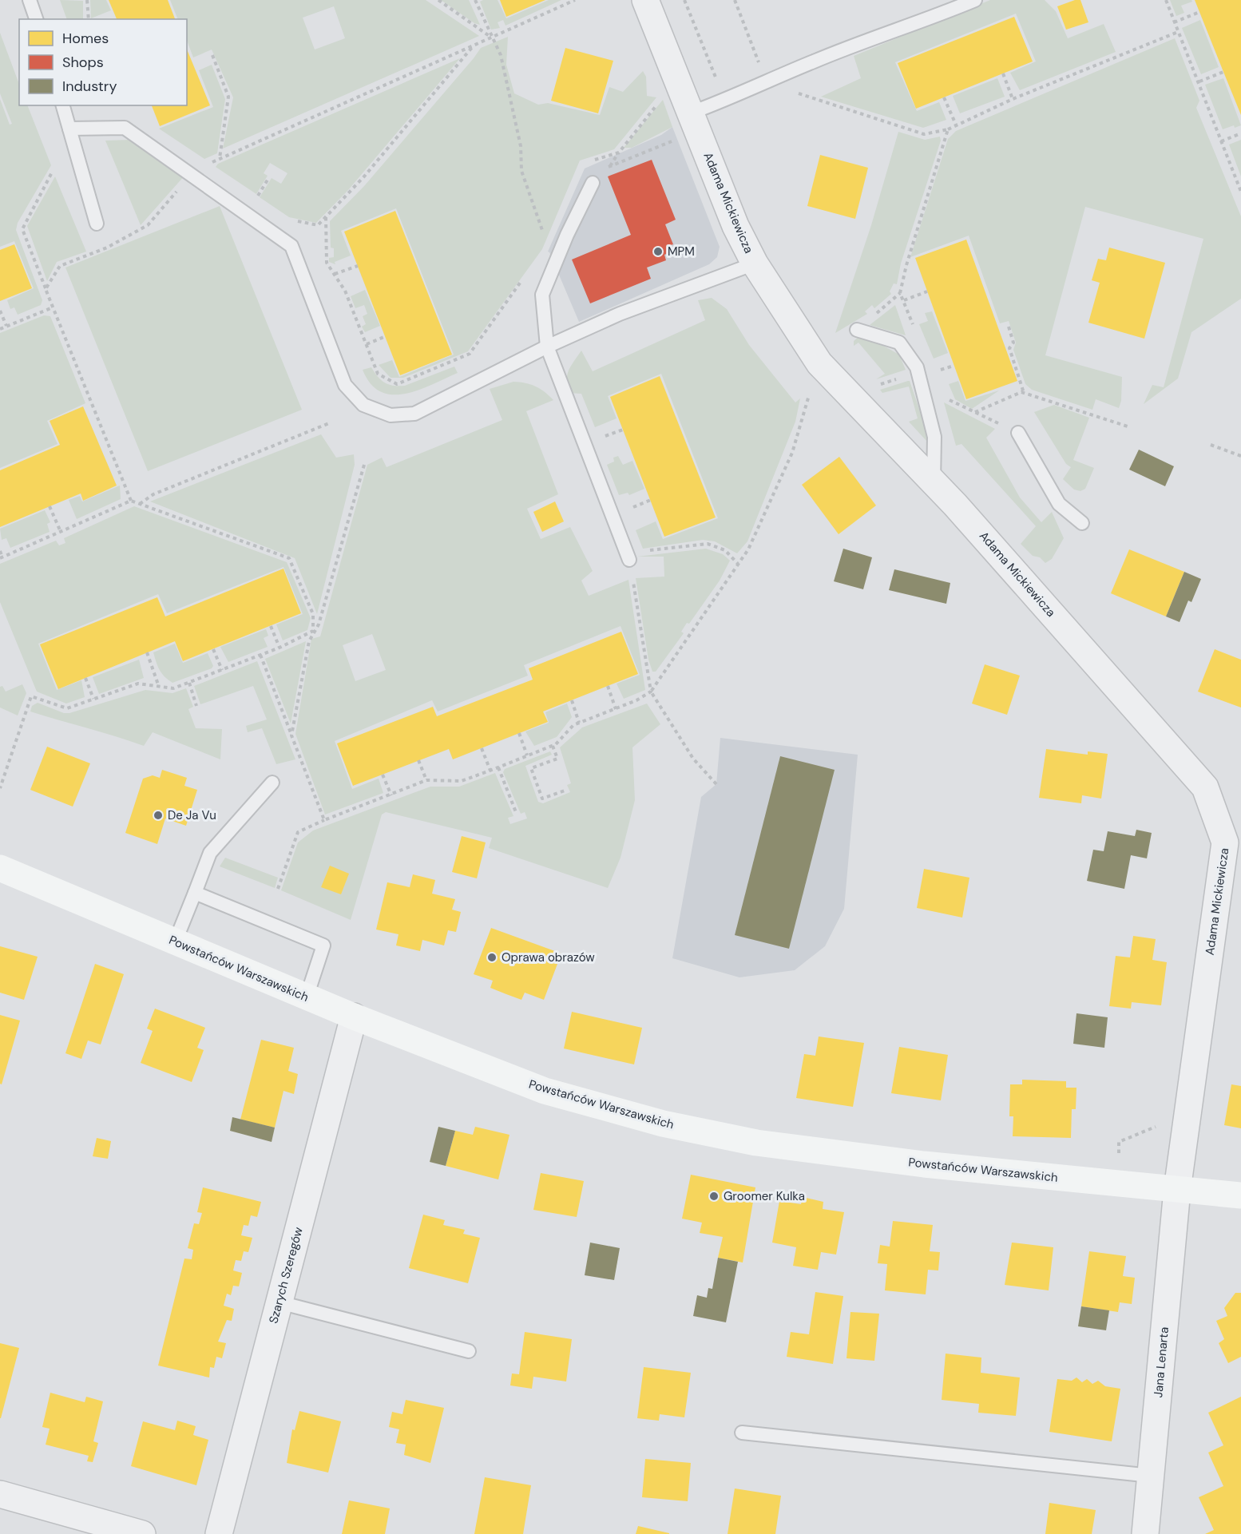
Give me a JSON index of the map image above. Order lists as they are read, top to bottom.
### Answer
{
  "streets": {
    "street": [
      "Adama Mickiewicza",
      "Powstańców Warszawskich",
      "Szarych Szeregów",
      "Jana Lenarta"
    ]
  },
  "crossings": [
    ["Adama Mickiewicza", "Powstańców Warszawskich"],
    ["Adama Mickiewicza", "Jana Lenarta"],
    ["Powstańców Warszawskich", "Szarych Szeregów"],
    ["Powstańców Warszawskich", "Jana Lenarta"]
  ],
  "places": [
    "MPM",
    "De Ja Vu",
    "Oprawa obrazów",
    "Groomer Kulka"
  ],
  "legend": ["Homes", "Shops", "Industry"]
}
